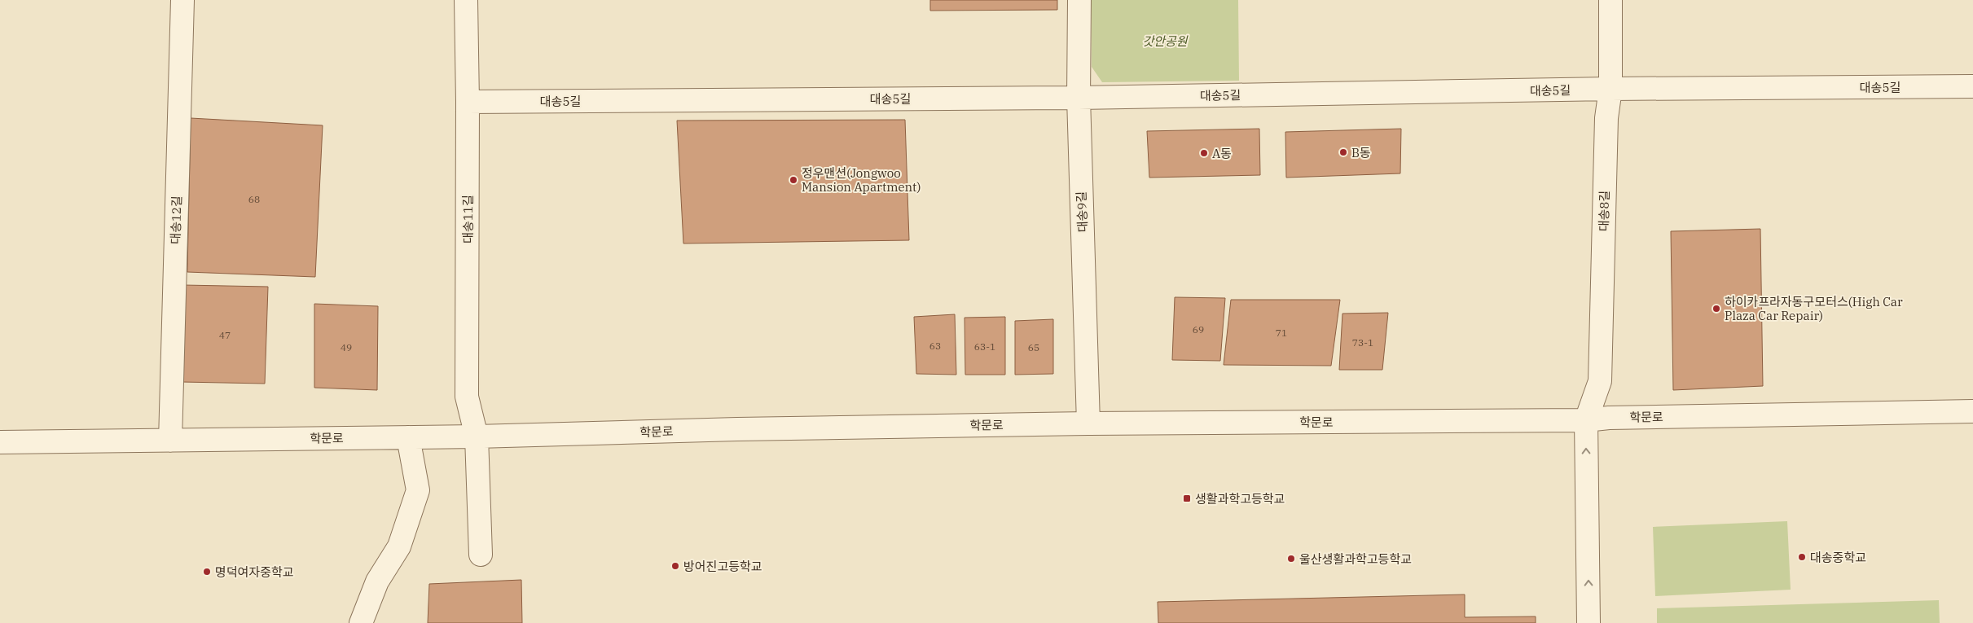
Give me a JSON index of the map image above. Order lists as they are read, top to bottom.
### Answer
{
  "streets": {
    "street": [
      "대송5길",
      "대송8길",
      "대송9길",
      "대송11길",
      "대송12길",
      "학문로"
    ]
  },
  "crossings": [
    ["대송5길", "대송8길"],
    ["대송5길", "대송9길"],
    ["대송5길", "대송11길"],
    ["대송8길", "학문로"],
    ["대송9길", "학문로"],
    ["대송11길", "학문로"],
    ["대송12길", "학문로"]
  ],
  "parks": ["갓안공원"],
  "places": {
    "other": [
      "B동",
      "A동",
      "정우맨션(Jongwoo Mansion Apartment)",
      "하이카프라자동구모터스(High Car Plaza Car Repair)",
      "대송중학교",
      "울산생활과학고등학교",
      "방어진고등학교",
      "명덕여자중학교"
    ],
    "transit": ["생활과학고등학교"]
  },
  "house_numbers": [
    "68",
    "69",
    "71",
    "47",
    "73-1",
    "63",
    "63-1",
    "49",
    "65"
  ]
}
